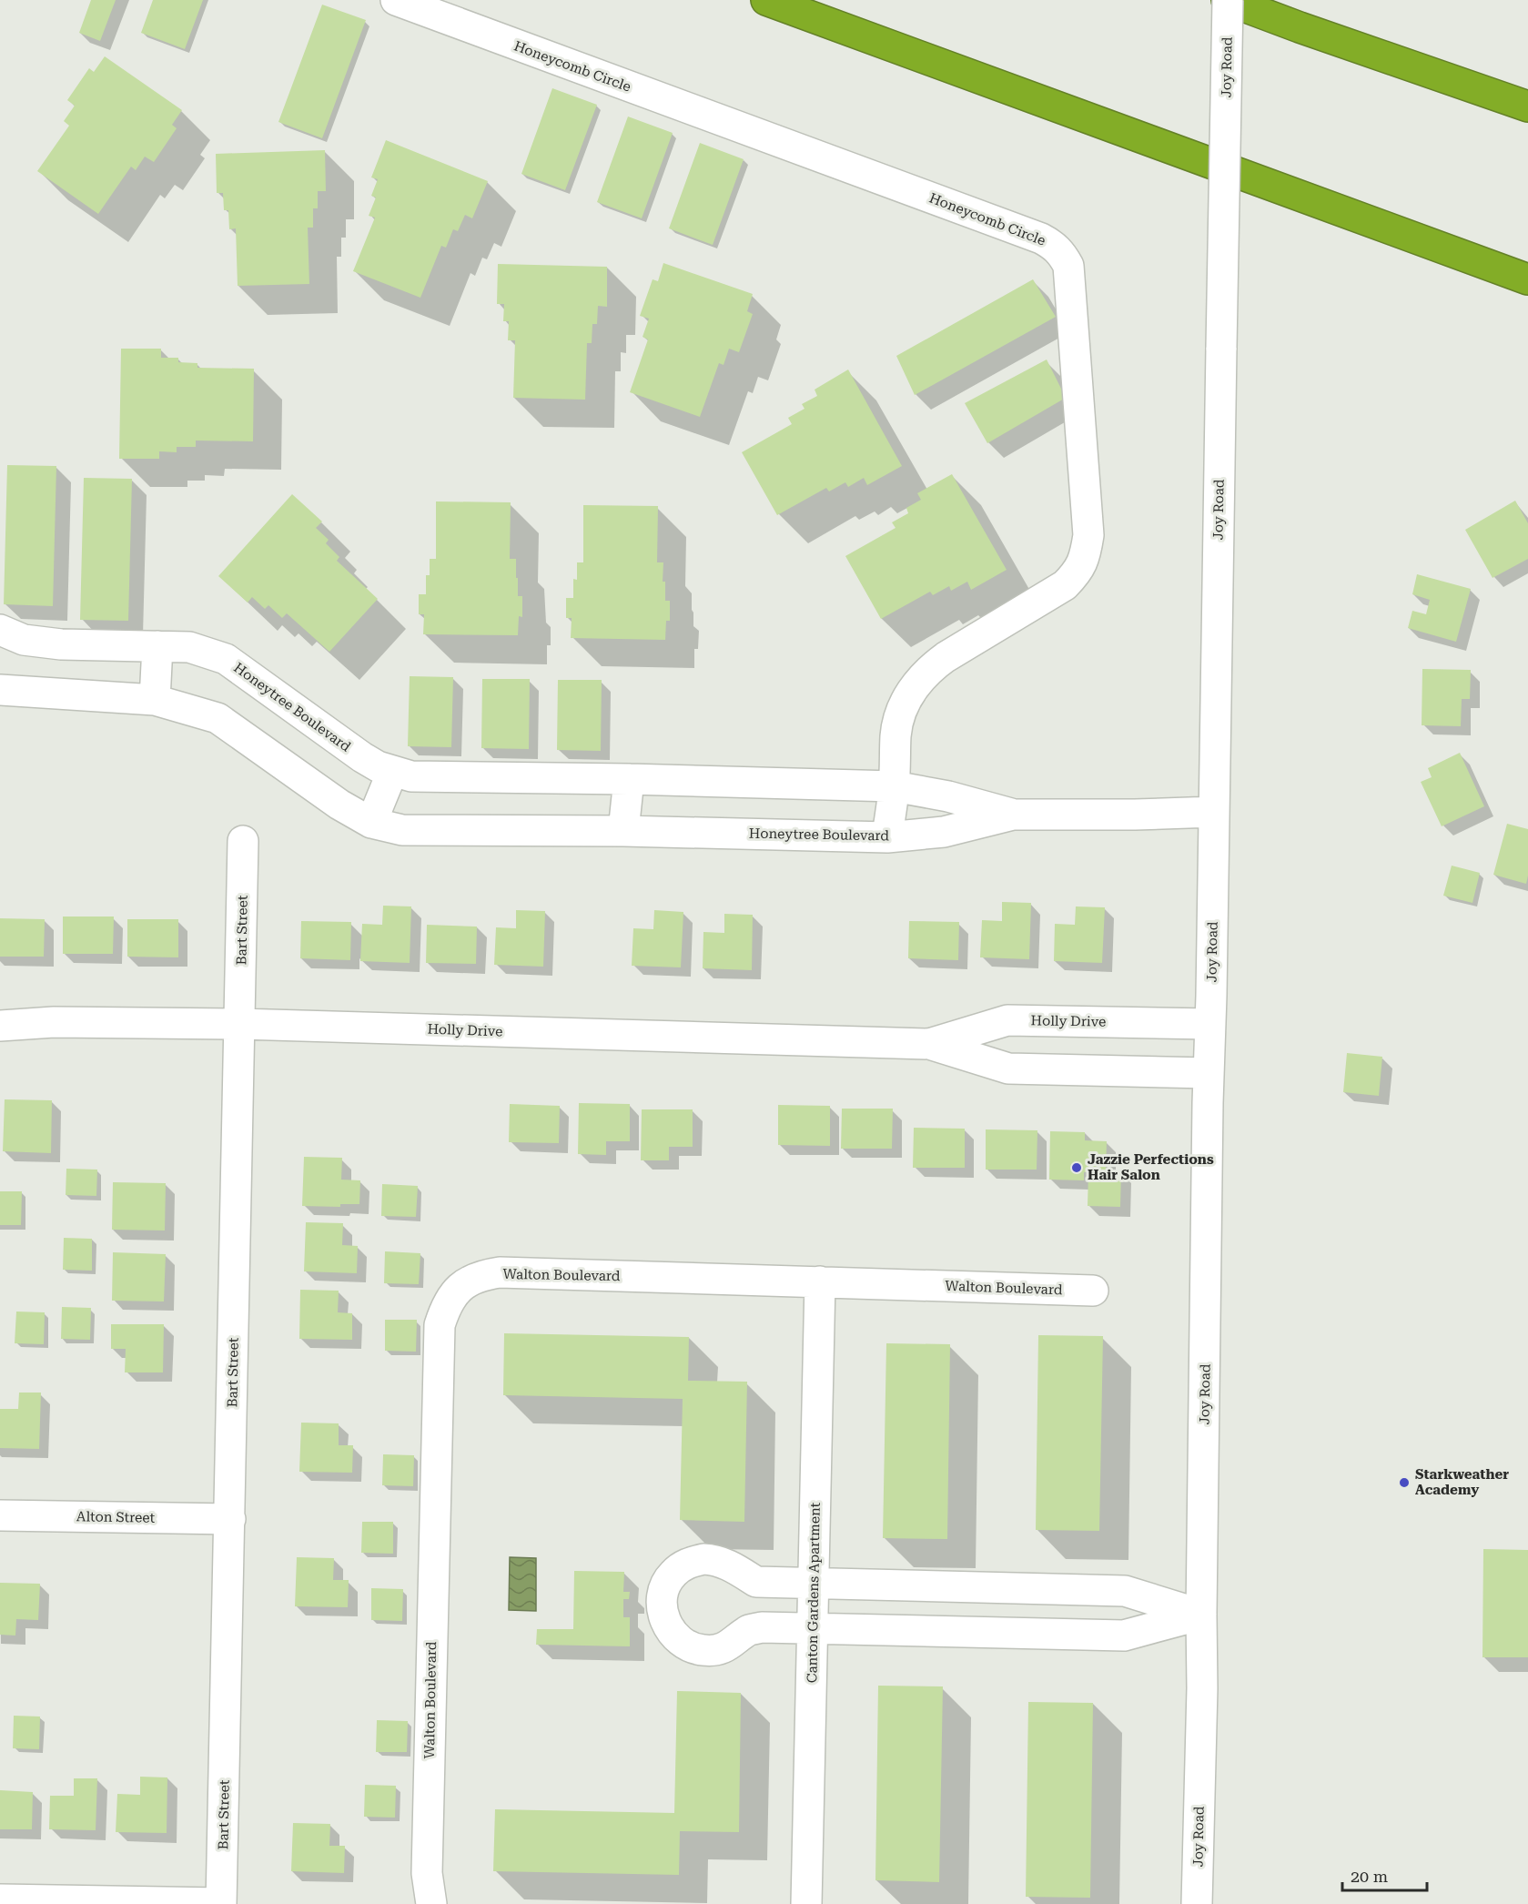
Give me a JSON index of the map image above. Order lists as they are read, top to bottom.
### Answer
{
  "streets": {
    "street": [
      "Honeycomb Circle",
      "Joy Road",
      "Honeytree Boulevard",
      "Bart Street",
      "Holly Drive",
      "Walton Boulevard",
      "Alton Street",
      "Canton Gardens Apartment"
    ]
  },
  "crossings": [
    ["Honeycomb Circle", "Honeytree Boulevard"],
    ["Joy Road", "Honeytree Boulevard"],
    ["Joy Road", "Holly Drive"],
    ["Bart Street", "Holly Drive"],
    ["Bart Street", "Alton Street"],
    ["Walton Boulevard", "Canton Gardens Apartment"]
  ],
  "places": ["Jazzie Perfections Hair Salon", "Starkweather Academy"],
  "scale_bar": "20 m"
}
